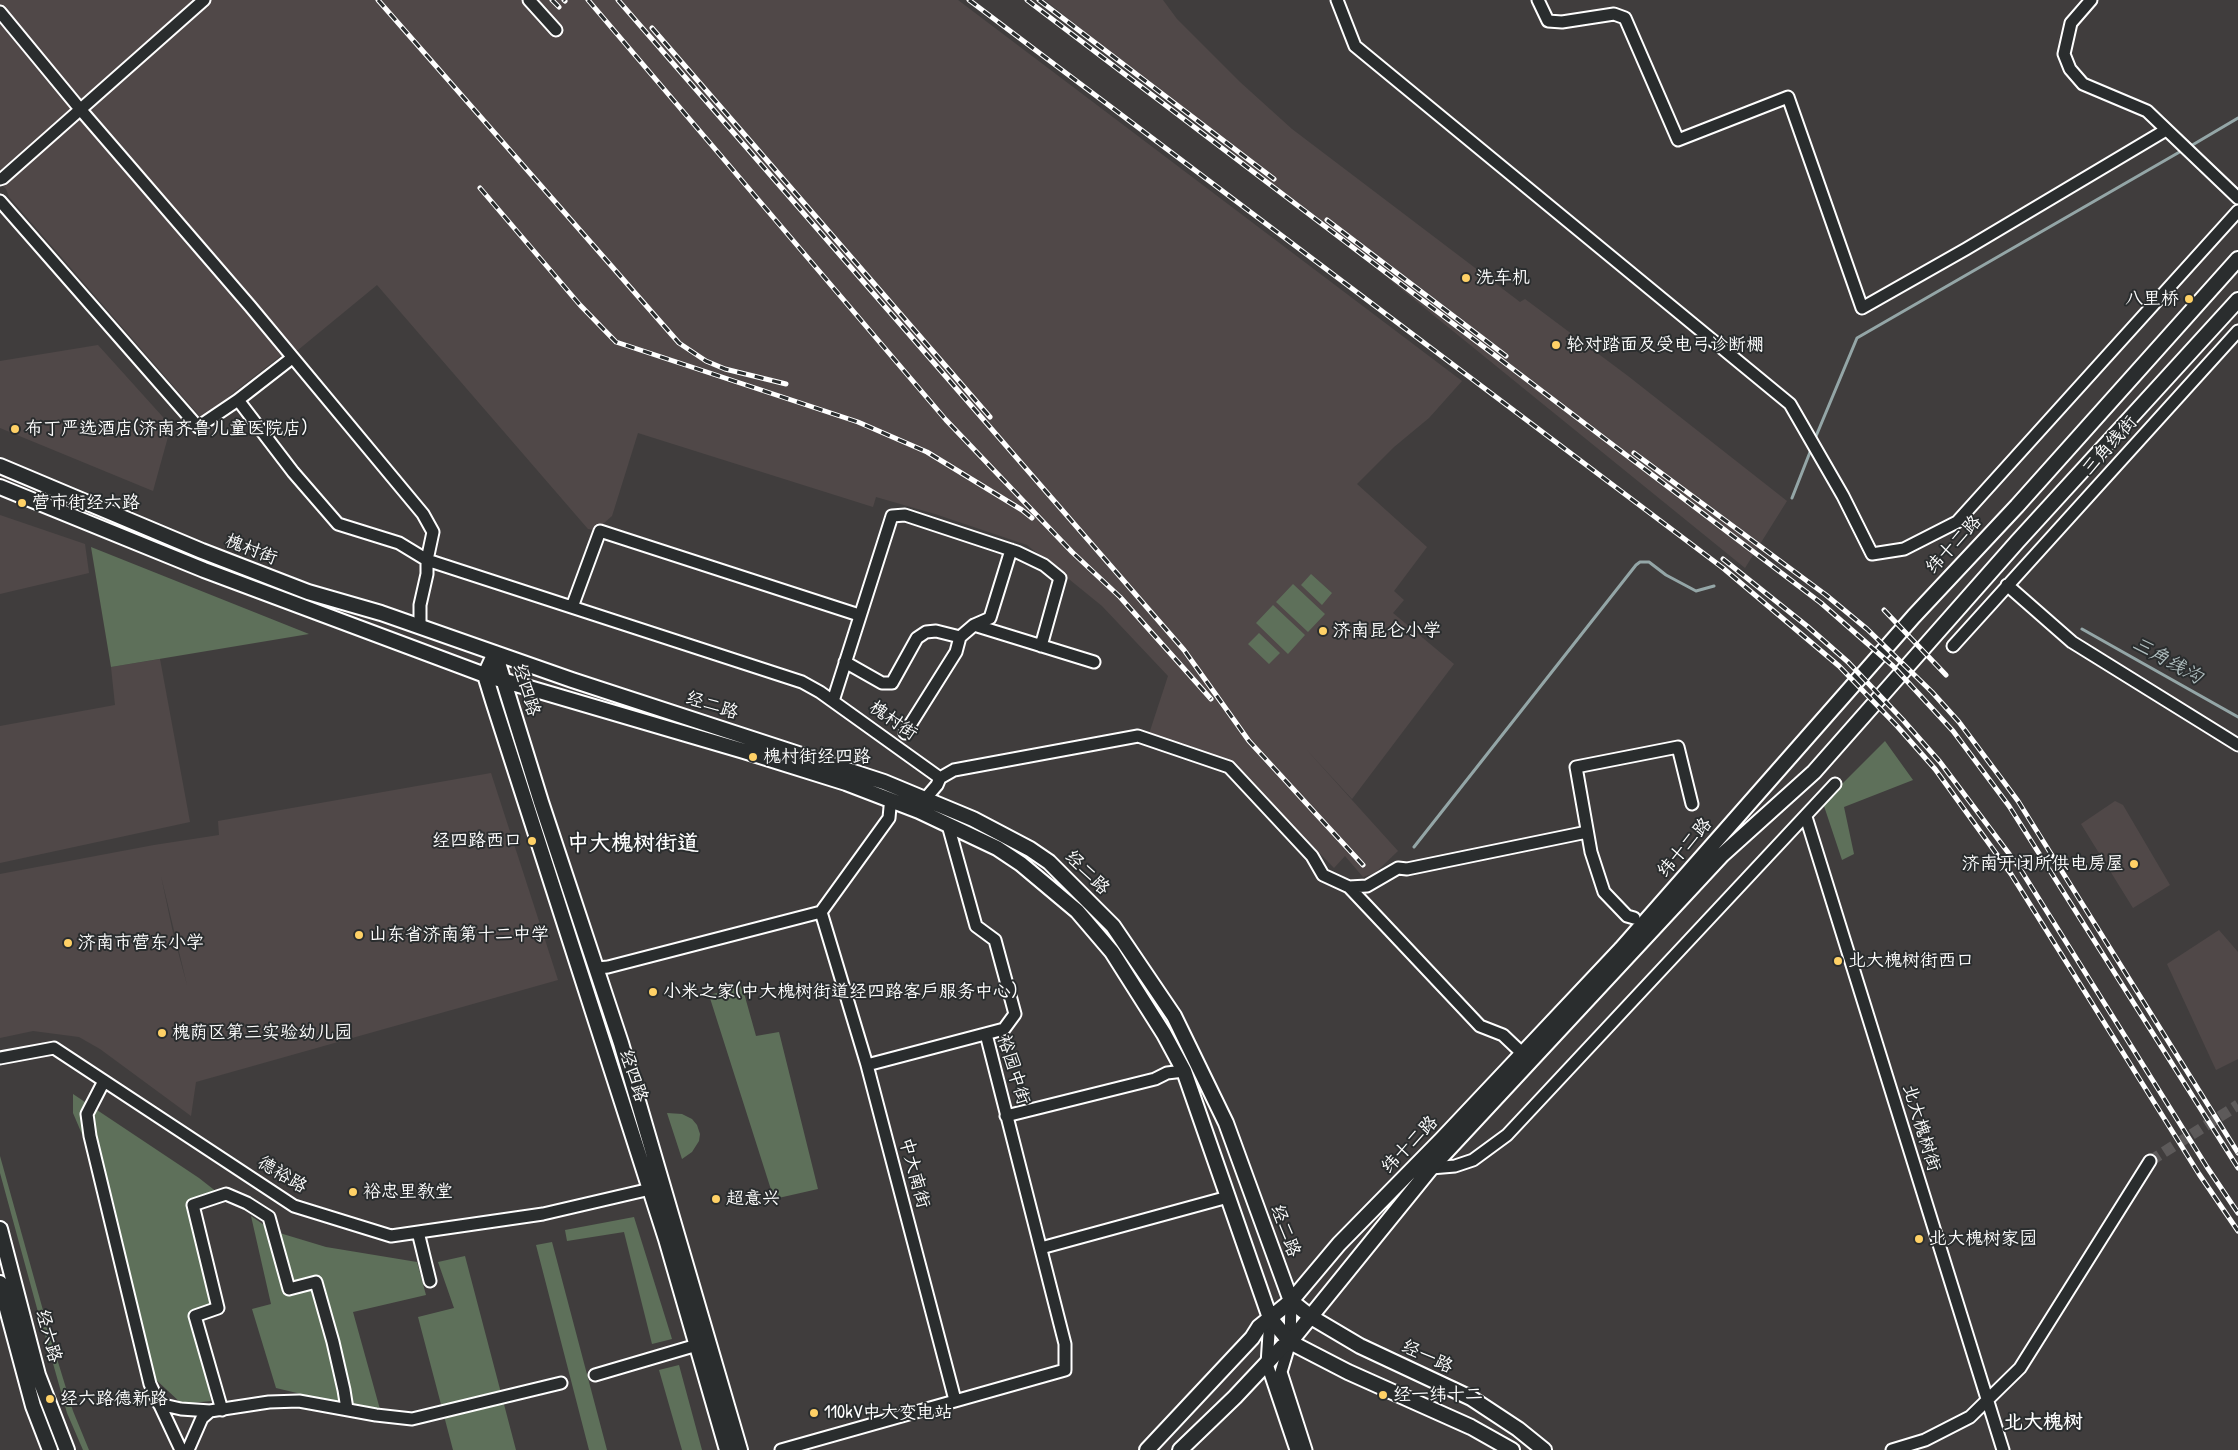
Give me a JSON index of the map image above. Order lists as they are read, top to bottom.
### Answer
{
  "streets": {
    "main road": [
      "纬十二路",
      "槐村街",
      "经四路",
      "经二路",
      "经六路",
      "经一路"
    ],
    "street": [
      "三角线街",
      "裕园中街",
      "北大槐树街",
      "中大南街",
      "德裕路"
    ]
  },
  "crossings": [
    ["纬十二路", "经二路"],
    ["纬十二路", "经一路"],
    ["槐村街", "经四路"],
    ["槐村街", "经二路"],
    ["经四路", "经二路"],
    ["经四路", "德裕路"],
    ["经二路", "裕园中街"],
    ["经二路", "经一路"],
    ["裕园中街", "中大南街"]
  ],
  "districts": ["中大槐树街道", "北大槐树"],
  "water": ["三角线沟"],
  "places": [
    "洗车机",
    "八里桥",
    "轮对踏面及受电弓诊断棚",
    "布丁严选酒店(济南齐鲁儿童医院店)",
    "营市街经六路",
    "济南昆仑小学",
    "槐村街经四路",
    "经四路西口",
    "济南开闭所供电房屋",
    "山东省济南第十二中学",
    "济南市营东小学",
    "北大槐树街西口",
    "小米之家(中大槐树街道经四路客户服务中心)",
    "槐荫区第三实验幼儿园",
    "裕忠里教堂",
    "超意兴",
    "北大槐树家园",
    "经一纬十二",
    "经六路德新路",
    "110kV中大变电站"
  ]
}
